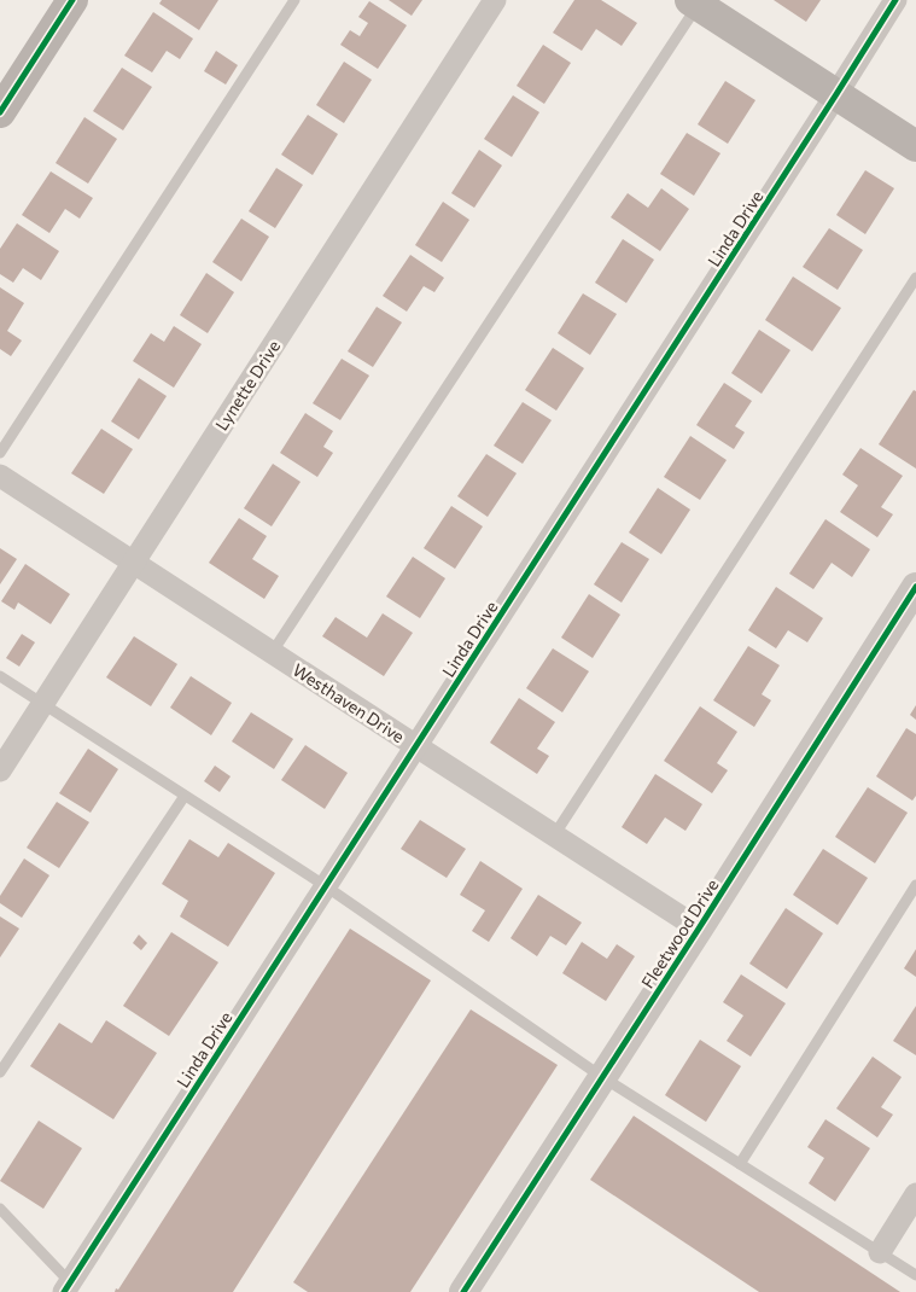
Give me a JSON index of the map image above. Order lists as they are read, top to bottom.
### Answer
{
  "streets": {
    "street": [
      "Linda Drive",
      "Lynette Drive",
      "Westhaven Drive",
      "Fleetwood Drive"
    ]
  },
  "crossings": [
    ["Linda Drive", "Westhaven Drive"],
    ["Lynette Drive", "Westhaven Drive"],
    ["Westhaven Drive", "Fleetwood Drive"]
  ]
}
